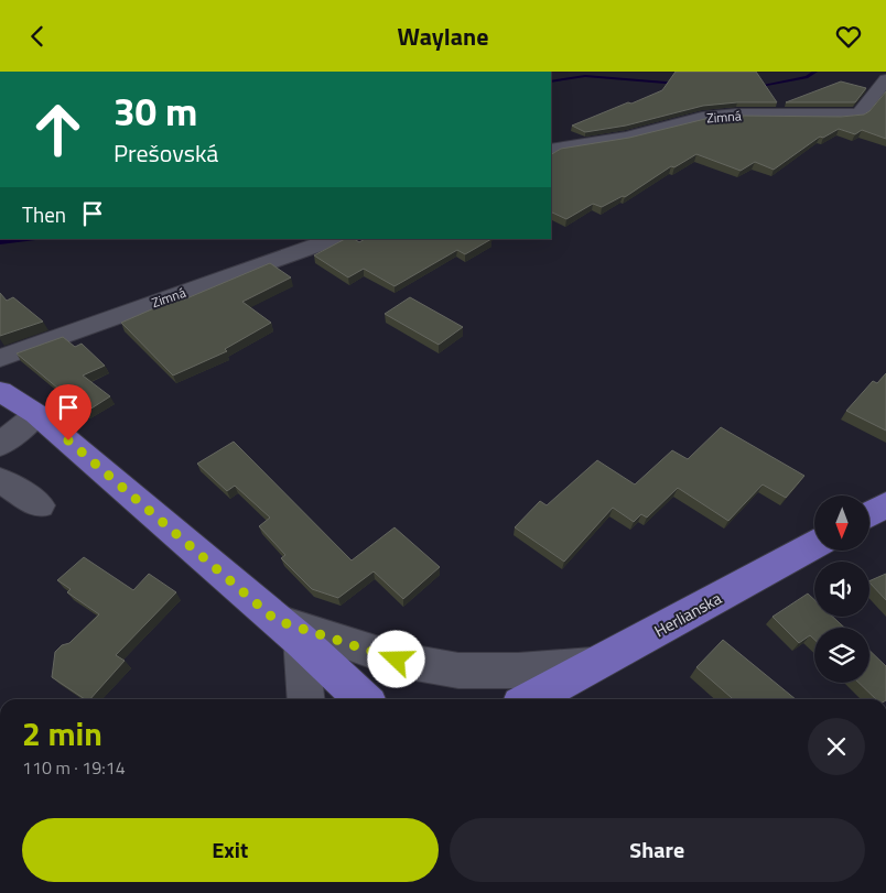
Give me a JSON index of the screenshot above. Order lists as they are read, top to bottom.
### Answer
{
  "streets": {
    "main road": ["Herlianska"],
    "street": ["Zimná"]
  },
  "north": "bottom",
  "page": {
    "header": "Waylane",
    "turn": ["30 m", "Prešovská"],
    "then": "Then",
    "heading": ["2 min", "110 m · 19:14"],
    "buttons": ["Exit", "Share"]
  }
}
